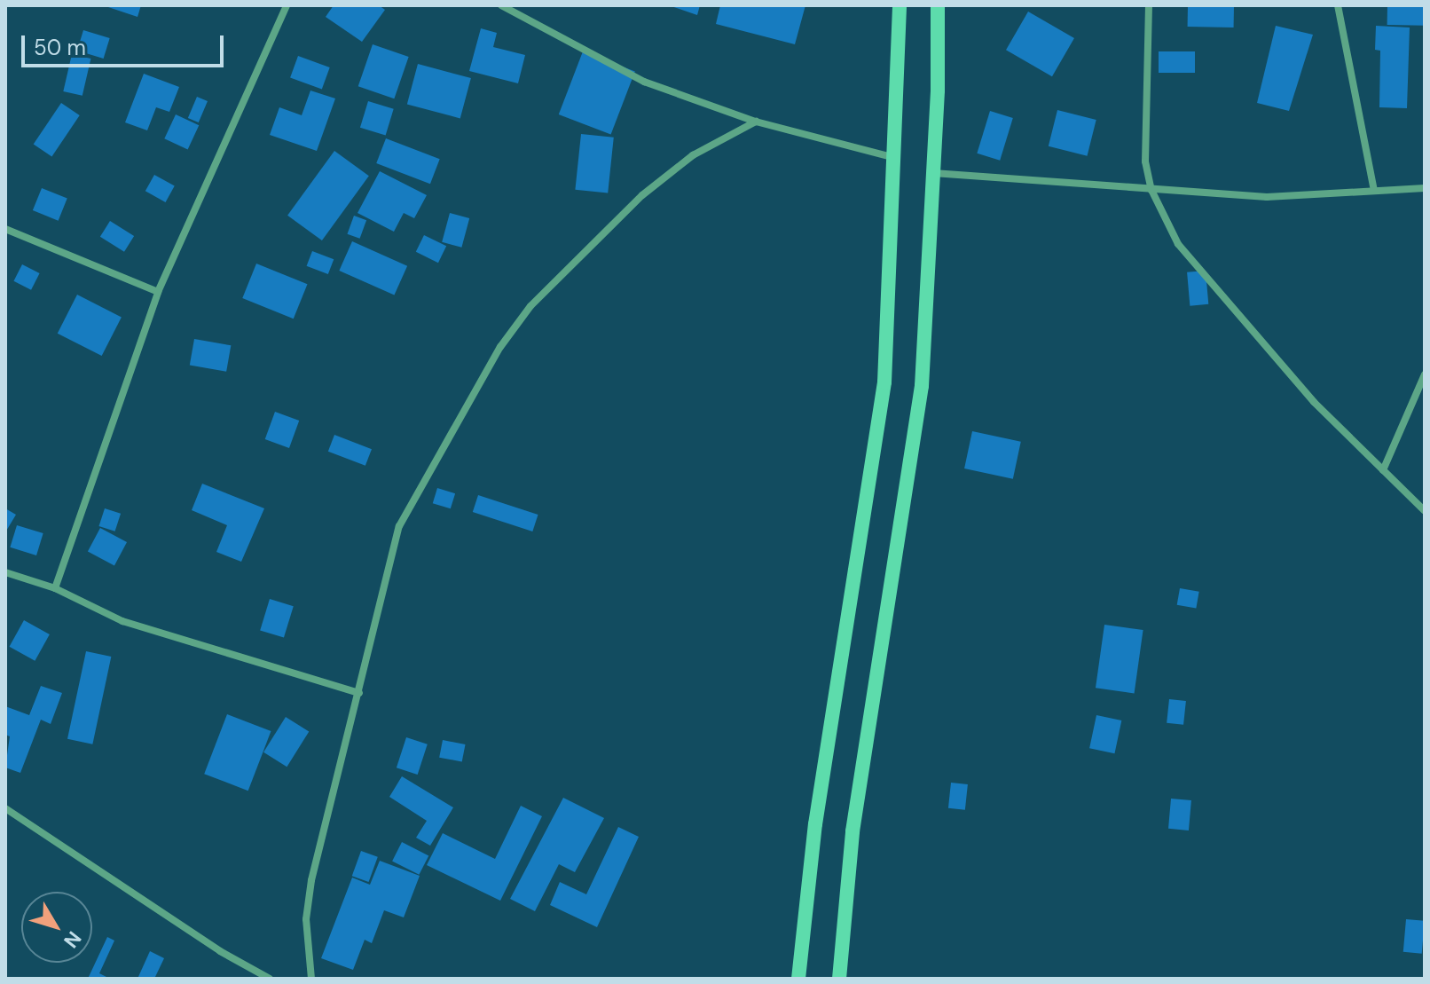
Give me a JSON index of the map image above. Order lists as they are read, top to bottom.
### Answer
{
  "scale_bar": "50 m",
  "north": "bottom right"
}
